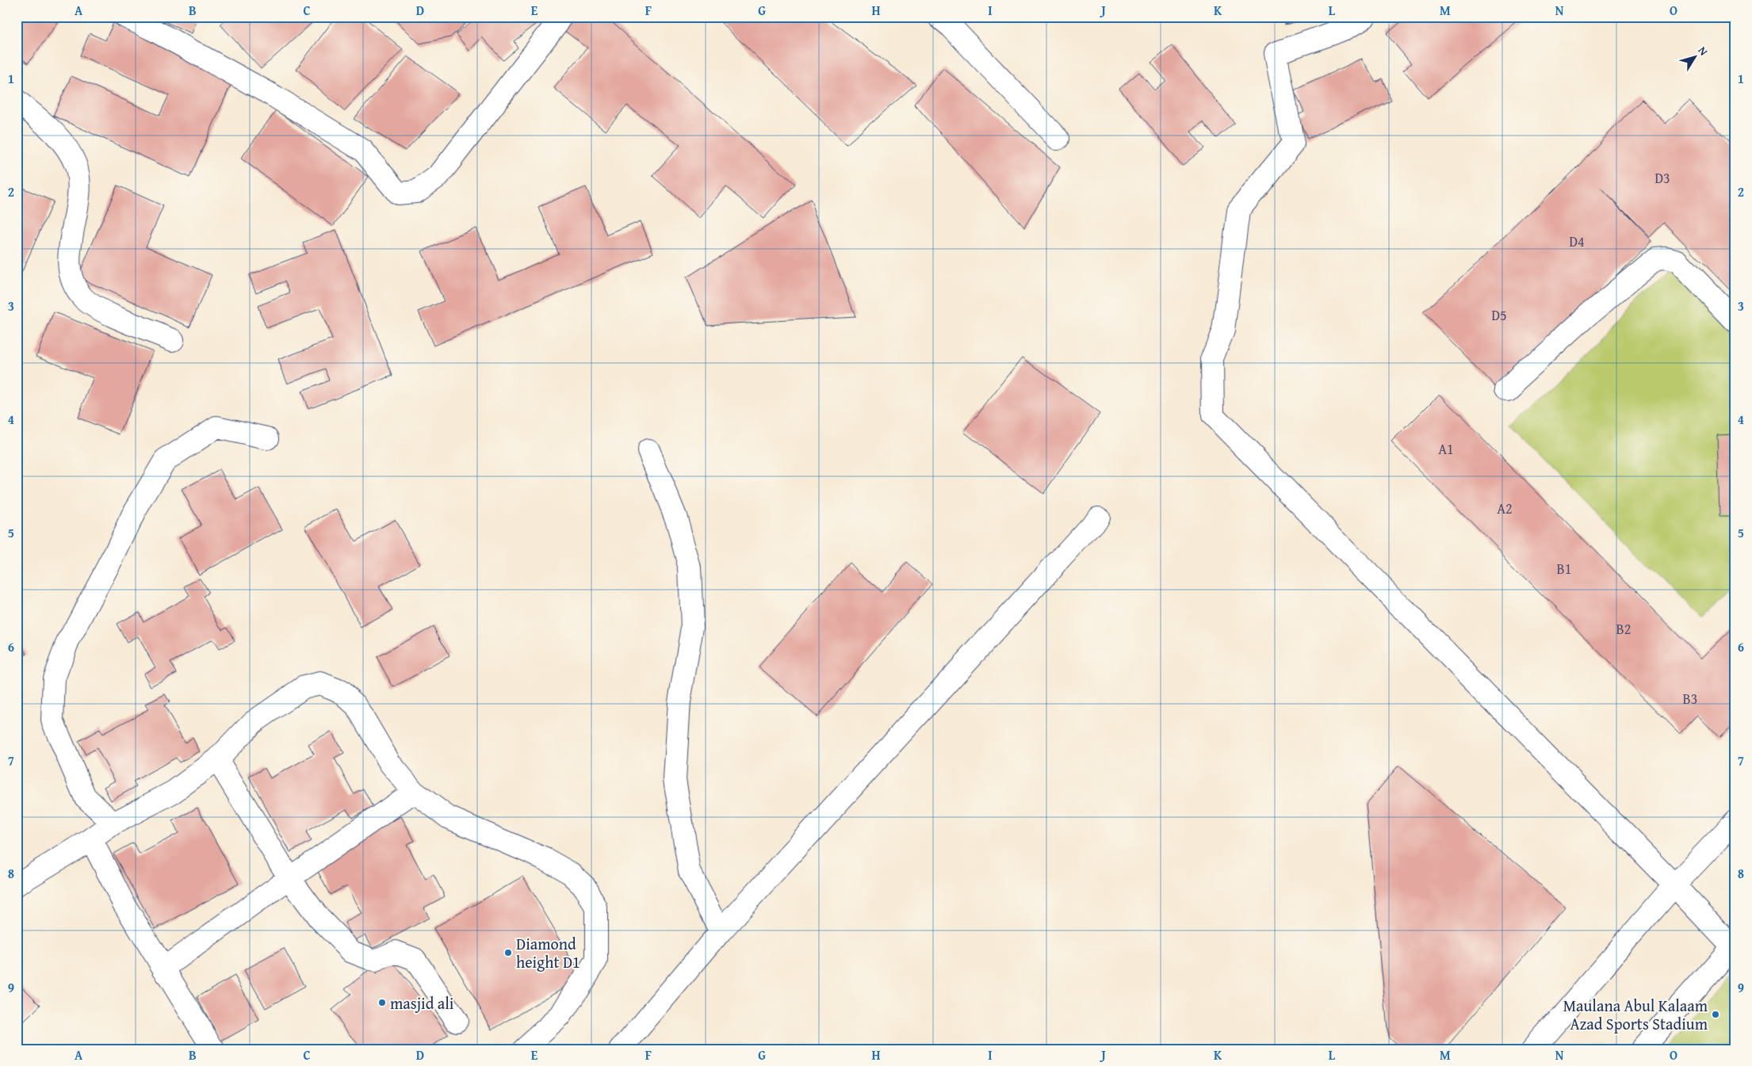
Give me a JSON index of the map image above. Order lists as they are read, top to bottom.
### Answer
{
  "places": ["Diamond height D1", "masjid ali", "Maulana Abul Kalaam Azad Sports Stadium"],
  "house_numbers": [
    "D3",
    "D4",
    "D5",
    "A1",
    "A2",
    "B1",
    "B2",
    "B3"
  ],
  "north": "top right",
  "grid": {
    "columns": [
      "A",
      "B",
      "C",
      "D",
      "E",
      "F",
      "G",
      "H",
      "I",
      "J",
      "K",
      "L",
      "M",
      "N",
      "O"
    ],
    "rows": [
      "1",
      "2",
      "3",
      "4",
      "5",
      "6",
      "7",
      "8",
      "9"
    ]
  }
}
